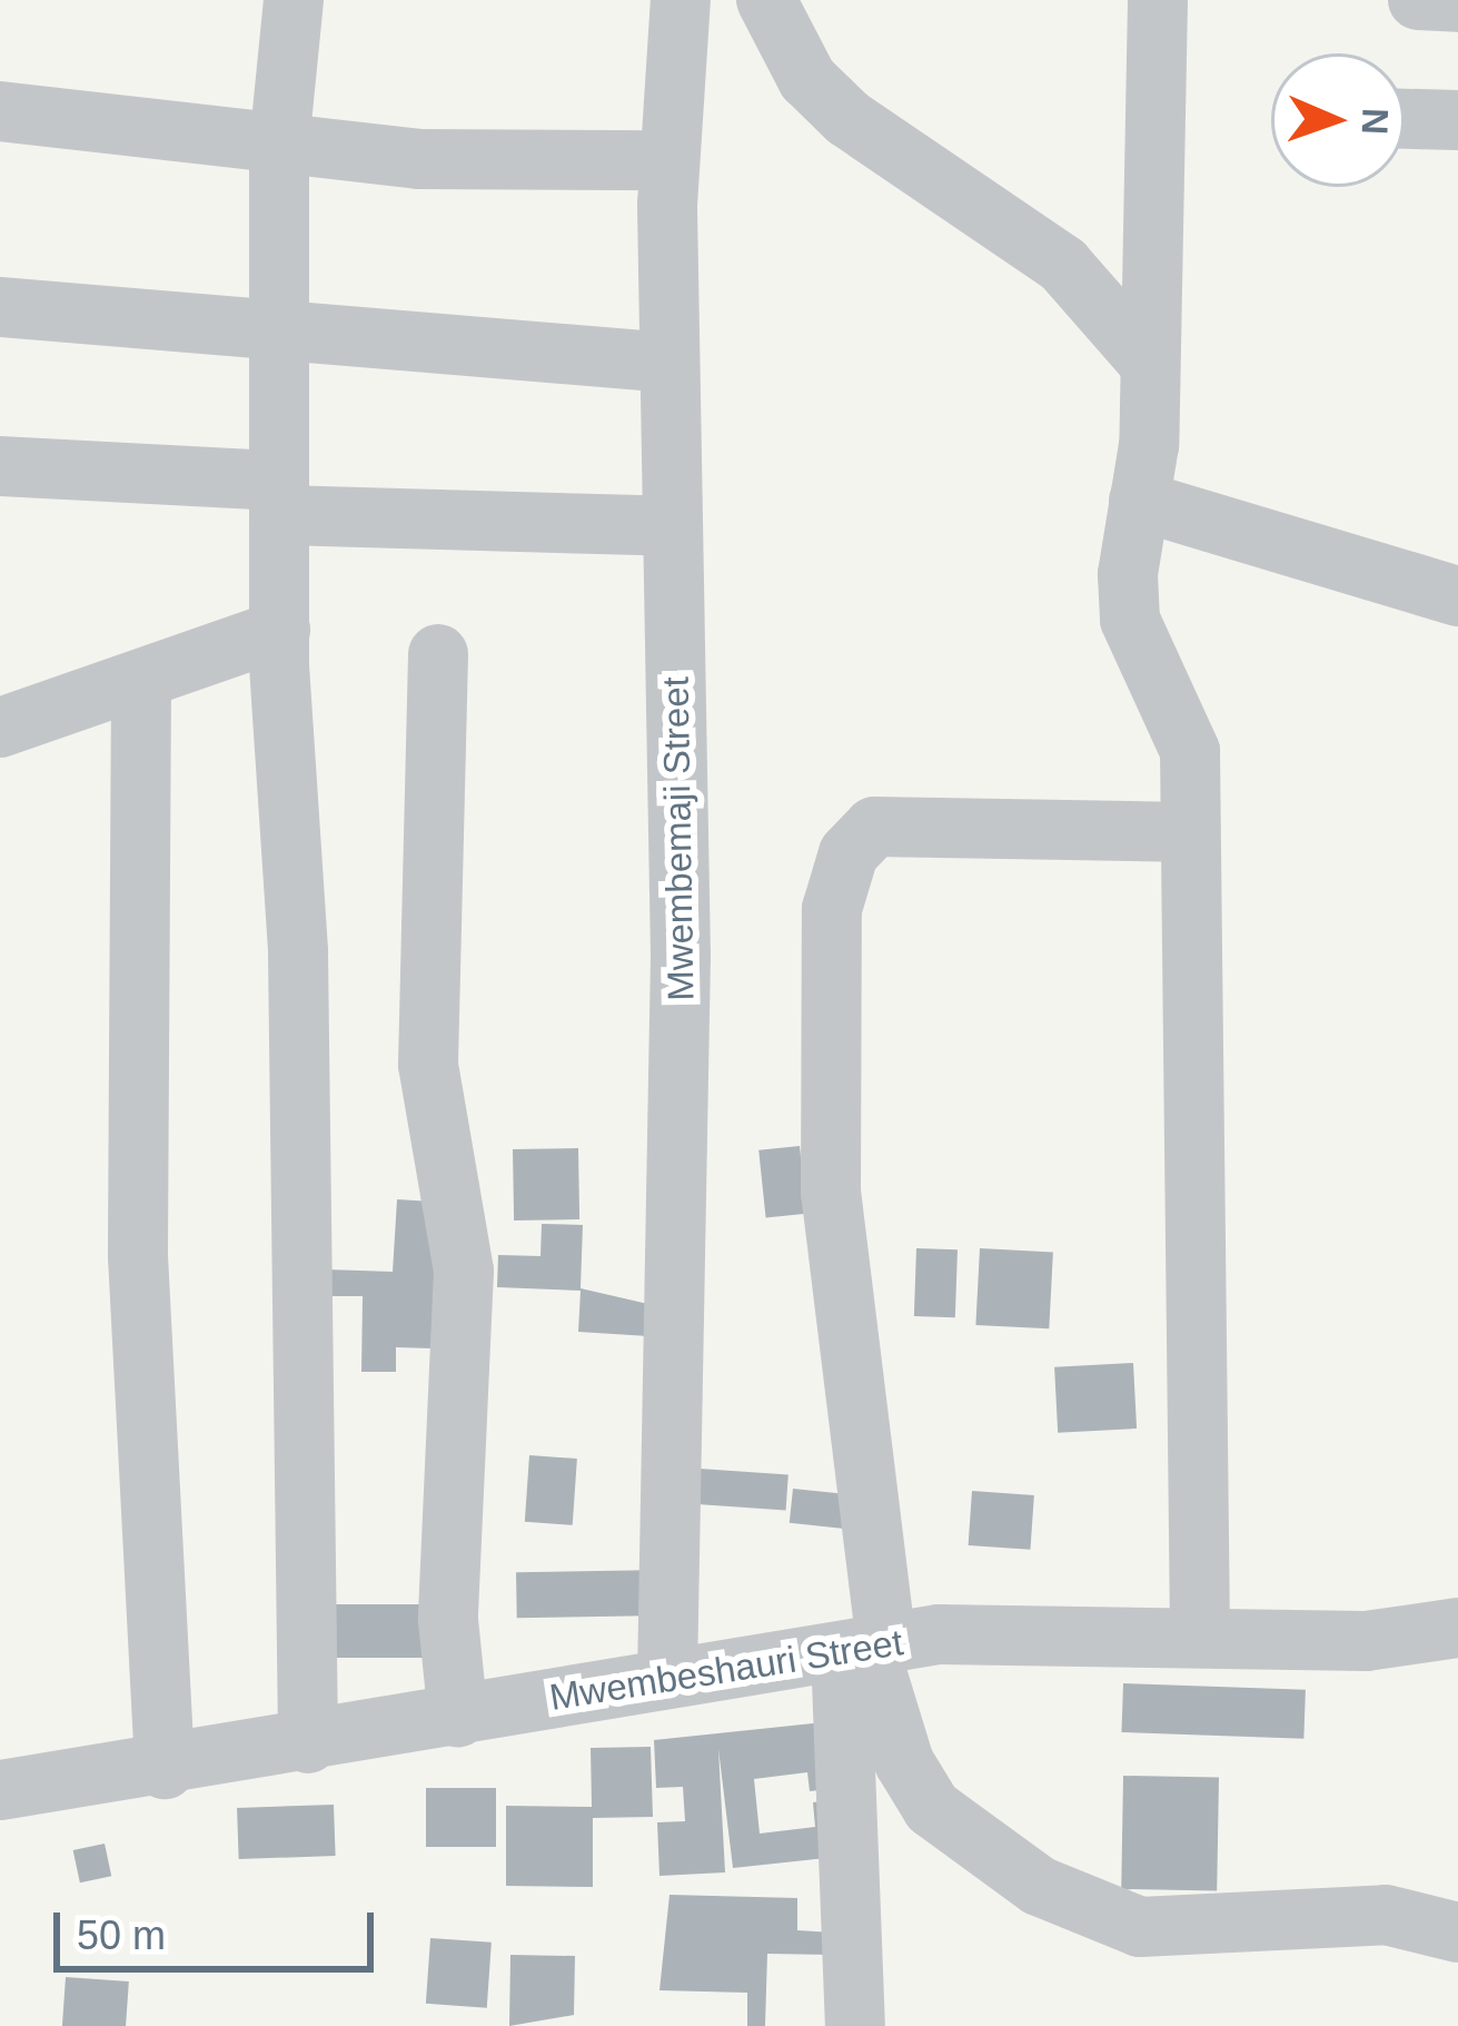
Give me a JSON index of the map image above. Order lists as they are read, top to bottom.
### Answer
{
  "streets": {
    "street": ["Mwembemaji Street", "Mwembeshauri Street"]
  },
  "crossings": [
    ["Mwembemaji Street", "Mwembeshauri Street"]
  ],
  "scale_bar": "50 m",
  "north": "right"
}
